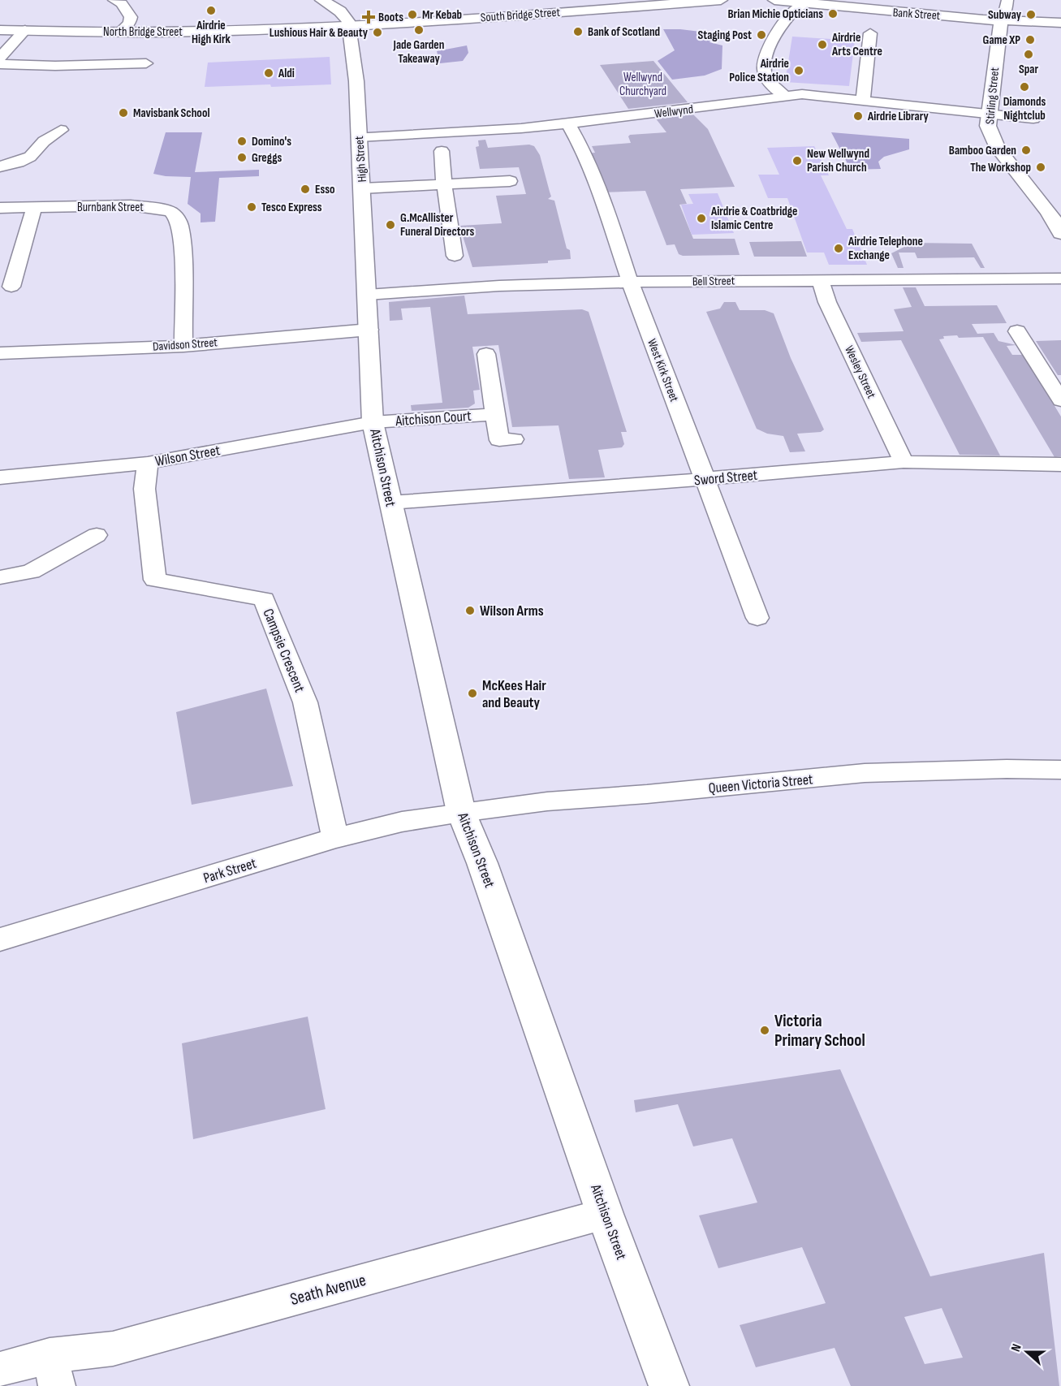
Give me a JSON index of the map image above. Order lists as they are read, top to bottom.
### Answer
{
  "streets": {
    "main road": [
      "Bank Street",
      "South Bridge Street",
      "North Bridge Street",
      "Stirling Street",
      "High Street",
      "Aitchison Street"
    ],
    "street": [
      "Wellwynd",
      "Burnbank Street",
      "Bell Street",
      "Davidson Street",
      "West Kirk Street",
      "Wesley Street",
      "Aitchison Court",
      "Wilson Street",
      "Sword Street",
      "Campsie Crescent",
      "Queen Victoria Street",
      "Park Street",
      "Seath Avenue"
    ]
  },
  "crossings": [
    ["Bank Street", "Stirling Street"],
    ["South Bridge Street", "North Bridge Street"],
    ["South Bridge Street", "High Street"],
    ["North Bridge Street", "High Street"],
    ["Stirling Street", "Wellwynd"],
    ["Wellwynd", "High Street"],
    ["Wellwynd", "West Kirk Street"],
    ["High Street", "Bell Street"],
    ["High Street", "Aitchison Street"],
    ["Burnbank Street", "Davidson Street"],
    ["Bell Street", "West Kirk Street"],
    ["Bell Street", "Wesley Street"],
    ["Bell Street", "Aitchison Street"],
    ["Davidson Street", "Aitchison Street"],
    ["West Kirk Street", "Sword Street"],
    ["Wesley Street", "Sword Street"],
    ["Aitchison Court", "Wilson Street"],
    ["Aitchison Court", "Aitchison Street"],
    ["Wilson Street", "Aitchison Street"],
    ["Wilson Street", "Campsie Crescent"],
    ["Aitchison Street", "Sword Street"],
    ["Aitchison Street", "Queen Victoria Street"],
    ["Aitchison Street", "Park Street"],
    ["Aitchison Street", "Seath Avenue"],
    ["Campsie Crescent", "Park Street"],
    ["Queen Victoria Street", "Park Street"]
  ],
  "parks": ["Wellwynd Churchyard"],
  "places": {
    "other": [
      "Airdrie High Kirk",
      "Brian Michie Opticians",
      "Mr Kebab",
      "Subway",
      "Jade Garden Takeaway",
      "Bank of Scotland",
      "Lushious Hair & Beauty",
      "Staging Post",
      "Game XP",
      "Airdrie Arts Centre",
      "Spar",
      "Airdrie Police Station",
      "Aldi",
      "Diamonds Nightclub",
      "Mavisbank School",
      "Airdrie Library",
      "Domino's",
      "Bamboo Garden",
      "Greggs",
      "New Wellwynd Parish Church",
      "The Workshop",
      "Esso",
      "Tesco Express",
      "Airdrie & Coatbridge Islamic Centre",
      "G.McAllister Funeral Directors",
      "Airdrie Telephone Exchange",
      "Wilson Arms",
      "McKees Hair and Beauty",
      "Victoria Primary School"
    ],
    "health": ["Boots"]
  },
  "north": "left"
}
